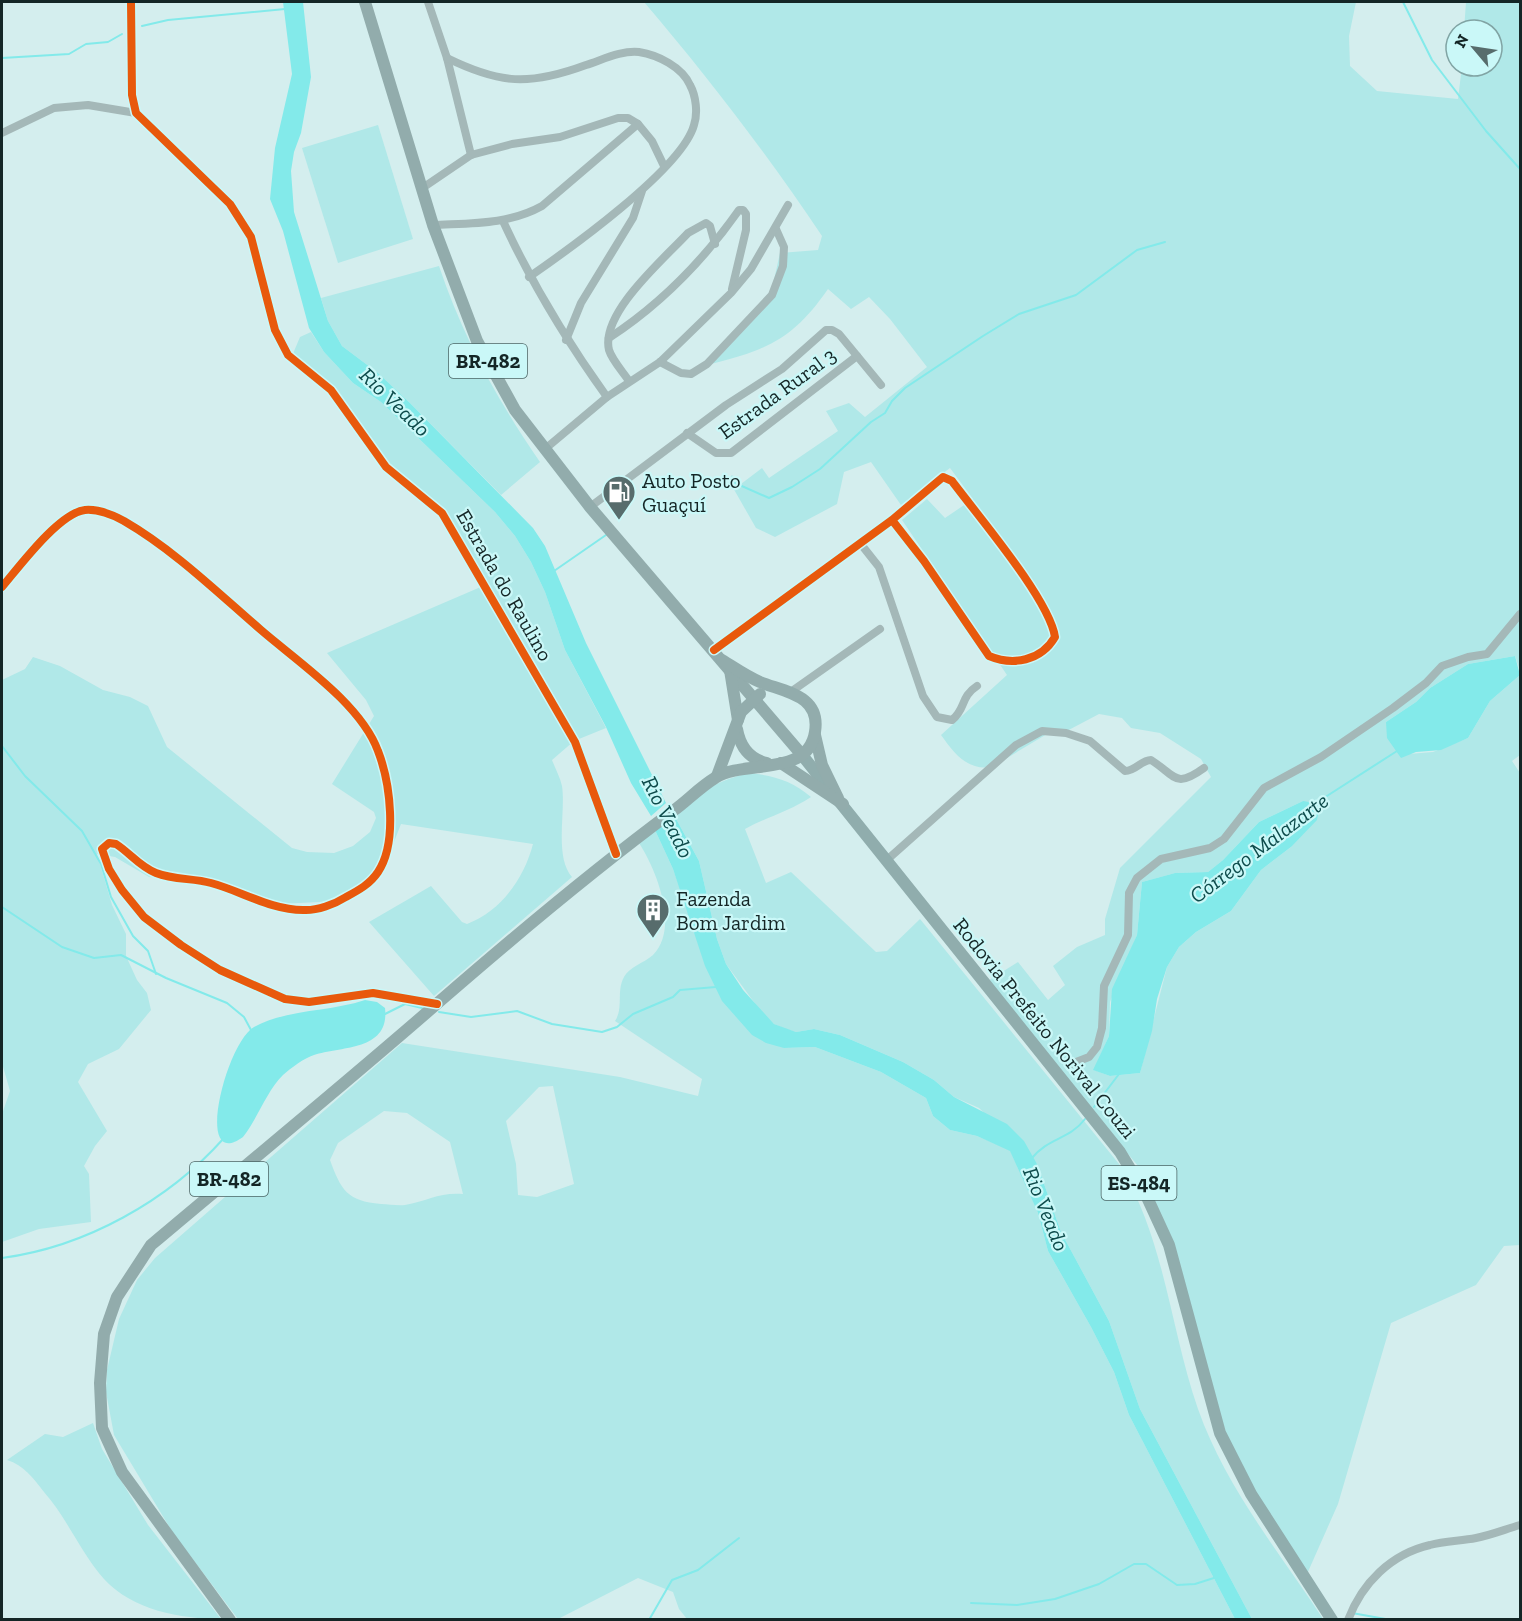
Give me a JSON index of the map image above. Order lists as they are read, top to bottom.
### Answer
{
  "streets": {
    "highway": ["BR-482", "ES-484"],
    "main road": ["Rodovia Prefeito Norival Couzi"],
    "street": ["Estrada Rural 3", "Estrada do Raulino"]
  },
  "crossings": [
    ["BR-482", "Estrada Rural 3"],
    ["BR-482", "Estrada do Raulino"],
    ["BR-482", "ES-484"],
    ["Rodovia Prefeito Norival Couzi", "ES-484"]
  ],
  "water": ["Rio Veado", "Córrego Malazarte"],
  "places": {
    "fuel station": ["Auto Posto Guaçuí"],
    "building": ["Fazenda Bom Jardim"]
  },
  "north": "top left"
}
